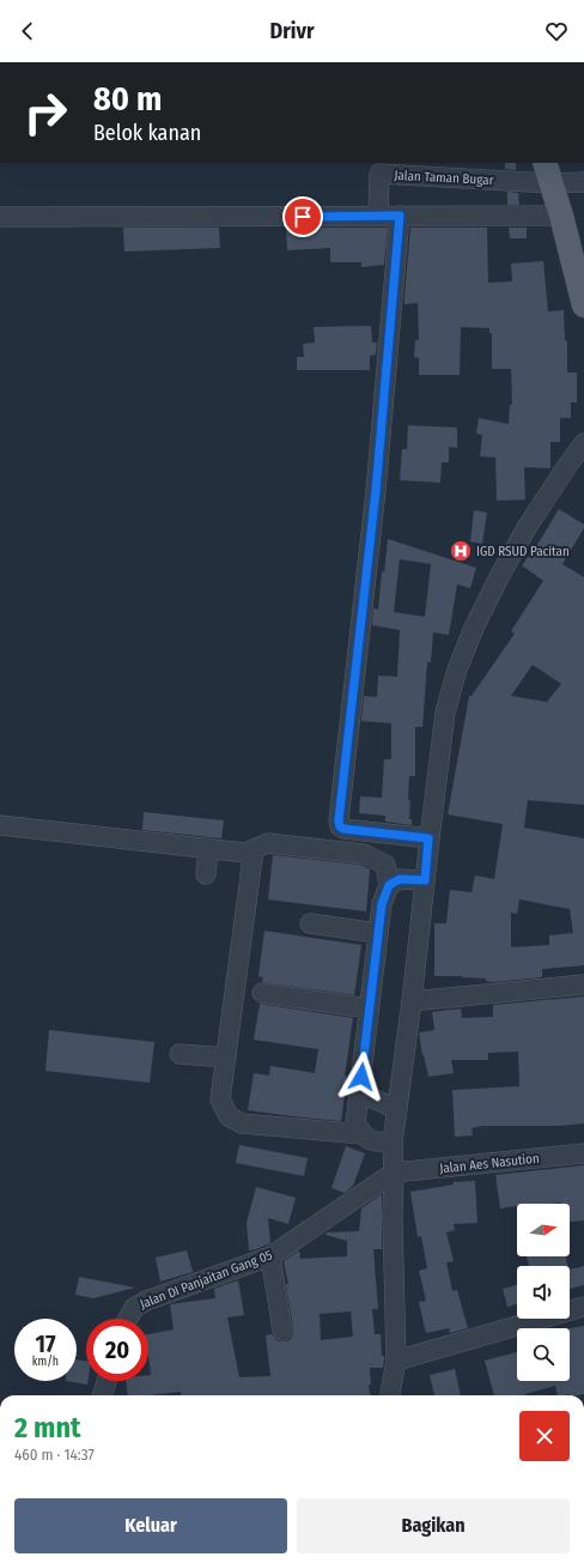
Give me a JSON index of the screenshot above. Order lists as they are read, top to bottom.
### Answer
{
  "streets": {
    "street": ["Jalan Taman Bugar", "Jalan Aes Nasution", "Jalan DI Panjaitan Gang 05"]
  },
  "crossings": [
    ["Jalan Aes Nasution", "Jalan DI Panjaitan Gang 05"]
  ],
  "places": {
    "hospital": ["IGD RSUD Pacitan"]
  },
  "north": "right",
  "page": {
    "header": "Drivr",
    "turn": ["80 m", "Belok kanan"],
    "speed": "17 km/h",
    "limit": "20",
    "heading": ["2 mnt", "460 m · 14:37"],
    "buttons": ["Keluar", "Bagikan"]
  }
}
